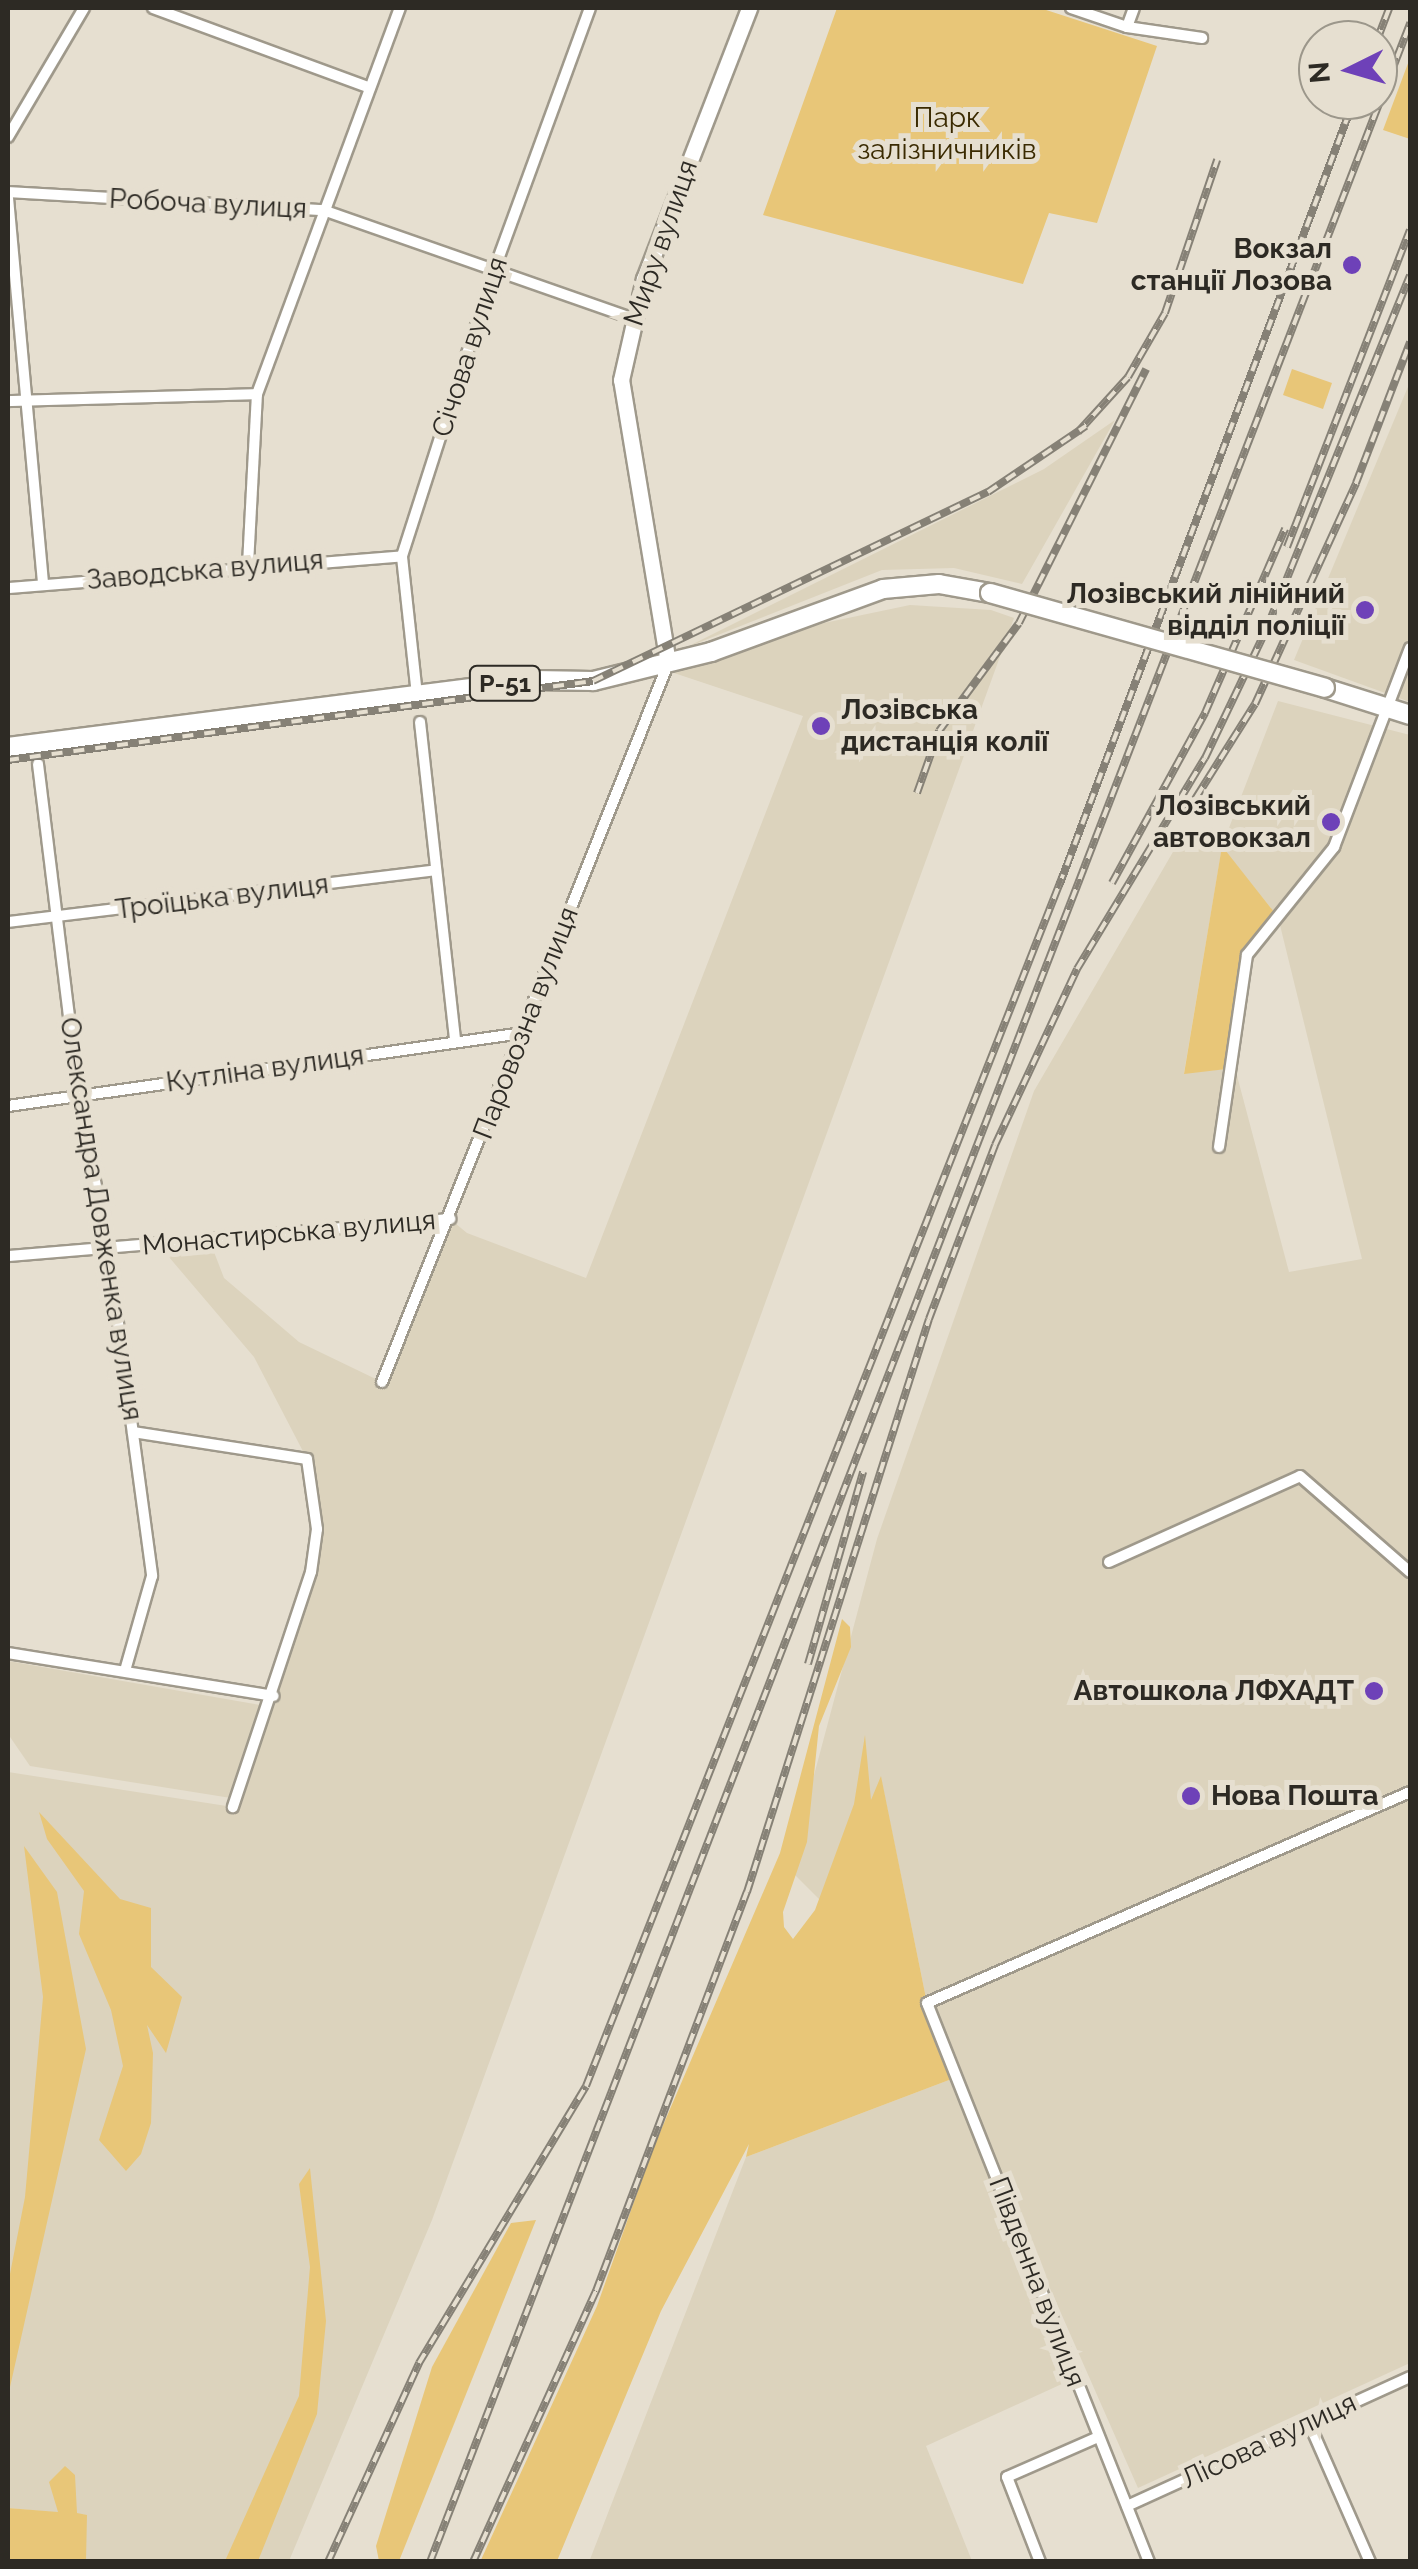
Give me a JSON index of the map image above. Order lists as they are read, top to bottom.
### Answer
{
  "streets": {
    "main road": ["Миру вулиця", "Р-51"],
    "street": [
      "Робоча вулиця",
      "Січова вулиця",
      "Заводська вулиця",
      "Троїцька вулиця",
      "Паровозна вулиця",
      "Кутліна вулиця",
      "Олександра Довженка вулиця",
      "Монастирська вулиця",
      "Південна вулиця",
      "Лісова вулиця"
    ]
  },
  "crossings": [
    ["Робоча вулиця", "Миру вулиця"],
    ["Робоча вулиця", "Січова вулиця"],
    ["Миру вулиця", "Р-51"],
    ["Миру вулиця", "Паровозна вулиця"],
    ["Січова вулиця", "Заводська вулиця"],
    ["Січова вулиця", "Р-51"],
    ["Р-51", "Паровозна вулиця"],
    ["Троїцька вулиця", "Олександра Довженка вулиця"],
    ["Паровозна вулиця", "Кутліна вулиця"],
    ["Паровозна вулиця", "Монастирська вулиця"],
    ["Кутліна вулиця", "Олександра Довженка вулиця"],
    ["Олександра Довженка вулиця", "Монастирська вулиця"],
    ["Південна вулиця", "Лісова вулиця"]
  ],
  "parks": ["Парк залізничників"],
  "places": [
    "Вокзал станції Лозова",
    "Лозівський лінійний відділ поліції",
    "Лозівська дистанція колії",
    "Лозівський автовокзал",
    "Автошкола ЛФХАДТ",
    "Нова Пошта"
  ],
  "north": "left"
}
